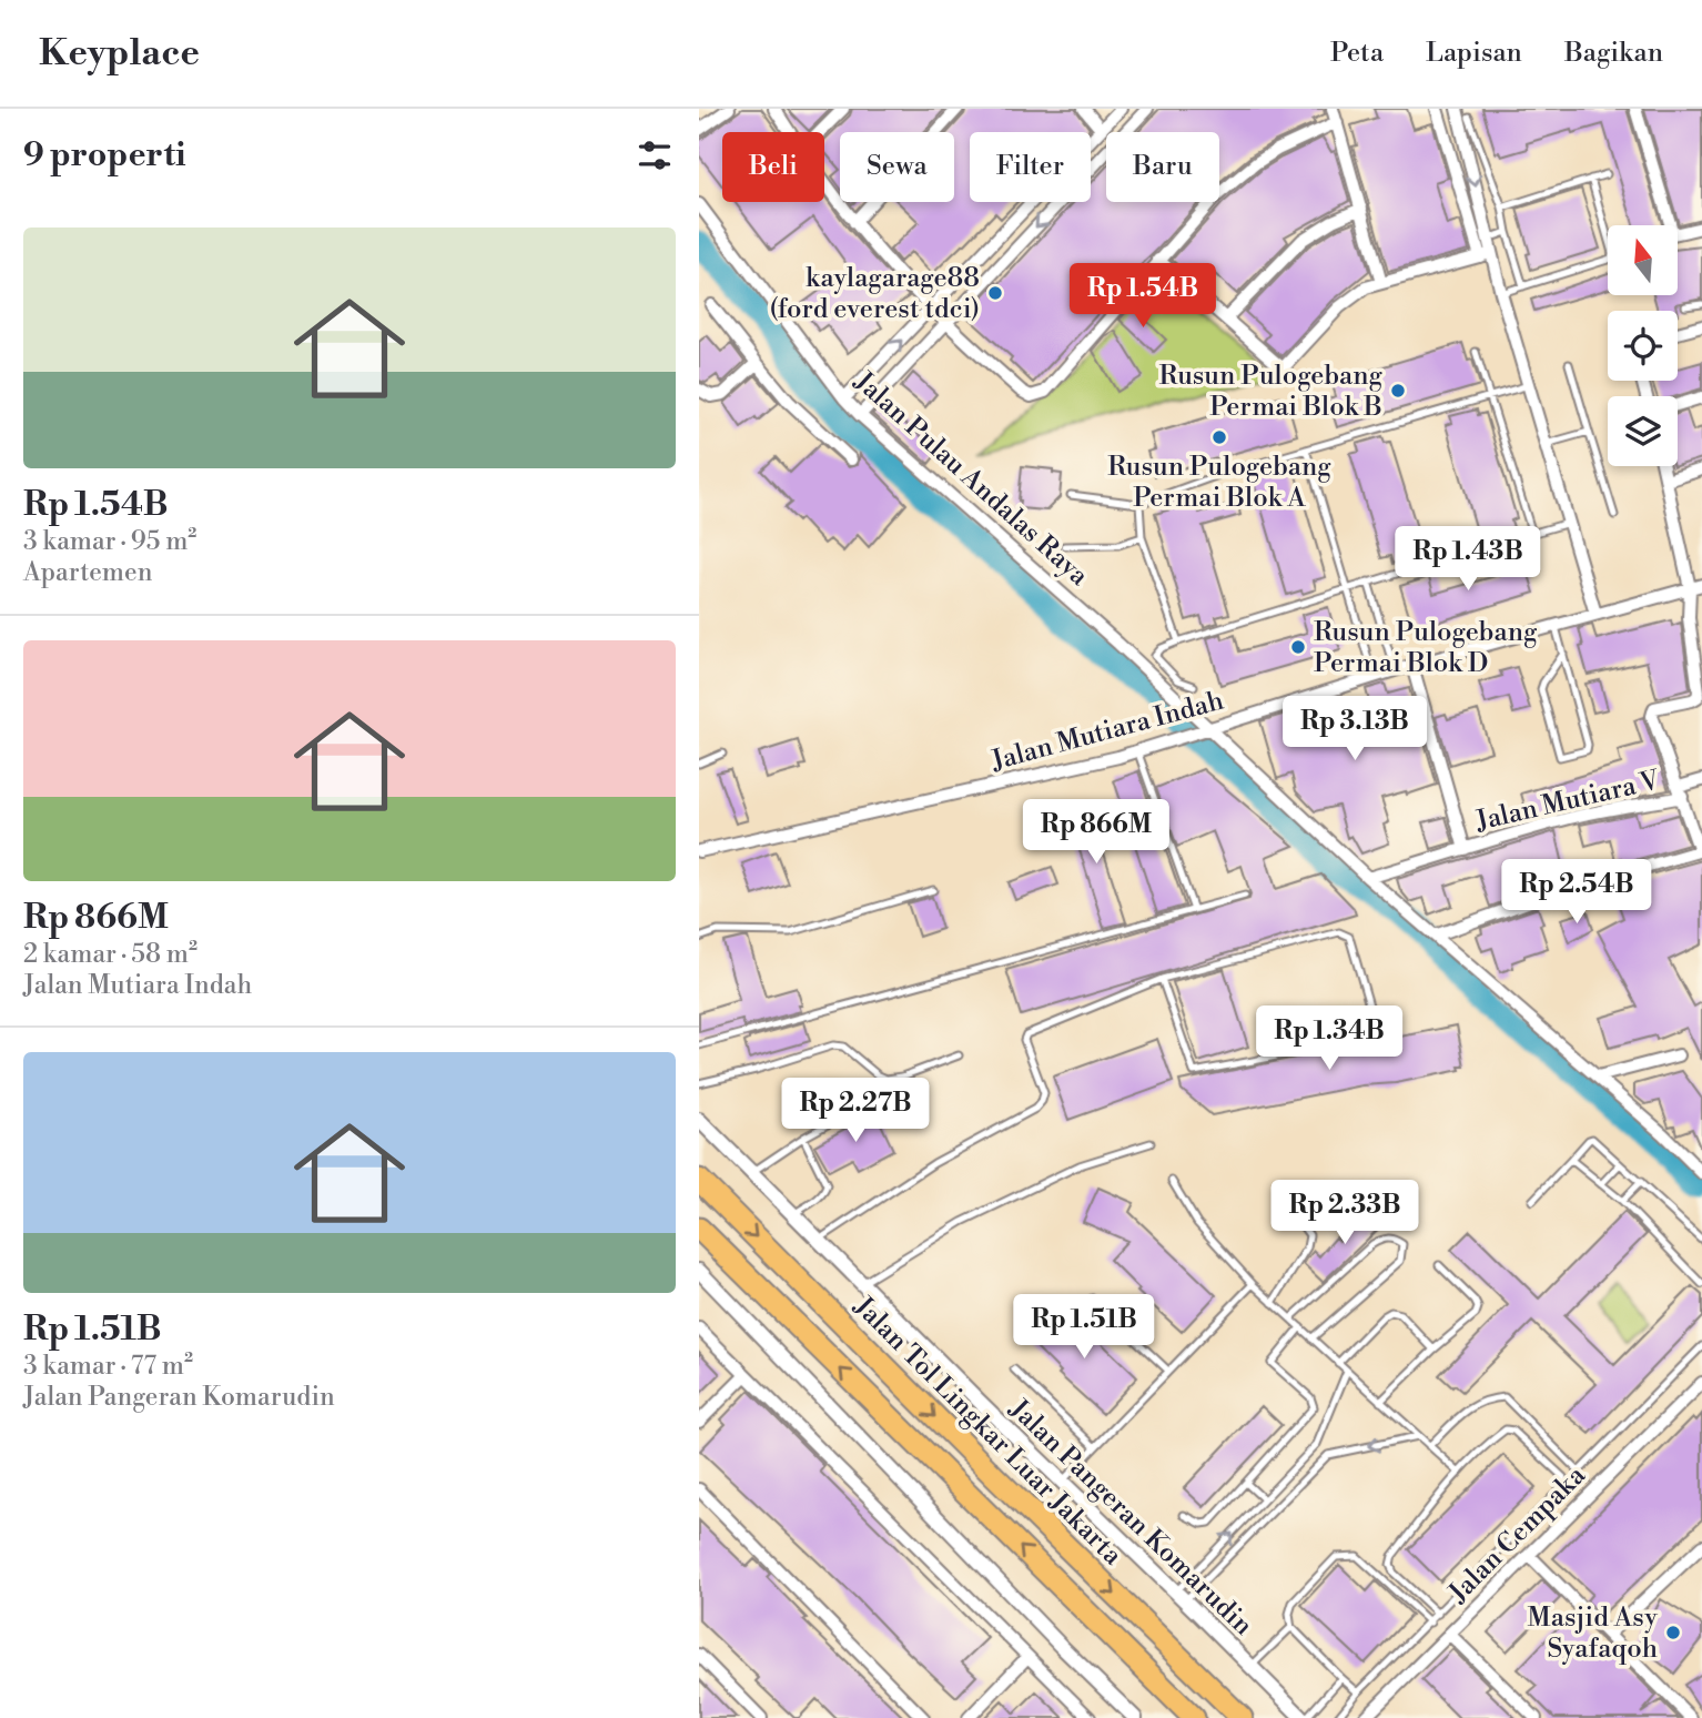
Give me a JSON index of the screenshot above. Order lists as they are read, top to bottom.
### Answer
{
  "streets": {
    "highway": ["Jalan Tol Lingkar Luar Jakarta"],
    "street": [
      "Jalan Pulau Andalas Raya",
      "Jalan Mutiara Indah",
      "Jalan Mutiara V",
      "Jalan Pangeran Komarudin",
      "Jalan Cempaka"
    ]
  },
  "crossings": [
    ["Jalan Pulau Andalas Raya", "Jalan Mutiara Indah"],
    ["Jalan Pulau Andalas Raya", "Jalan Mutiara V"],
    ["Jalan Mutiara Indah", "Jalan Mutiara V"]
  ],
  "places": [
    "kaylagarage88 (ford everest tdci)",
    "Rusun Pulogebang Permai Blok B",
    "Rusun Pulogebang Permai Blok A",
    "Rusun Pulogebang Permai Blok D",
    "Masjid Asy Syafaqoh"
  ],
  "north": "top",
  "page": {
    "header": "Keyplace",
    "nav": ["Peta", "Lapisan", "Bagikan"],
    "heading": "9 properti",
    "chip": [
      "Beli",
      "Sewa",
      "Filter",
      "Baru"
    ],
    "list": [
      {
        "name": "Rp 1.54B",
        "note": "3 kamar · 95 m² · Apartemen"
      },
      {
        "name": "Rp 866M",
        "note": "2 kamar · 58 m² · Jalan Mutiara Indah"
      },
      {
        "name": "Rp 1.51B",
        "note": "3 kamar · 77 m² · Jalan Pangeran Komarudin"
      }
    ],
    "price": [
      "Rp 1.54B",
      "Rp 1.43B",
      "Rp 3.13B",
      "Rp 866M",
      "Rp 2.54B",
      "Rp 1.34B",
      "Rp 2.27B",
      "Rp 2.33B",
      "Rp 1.51B"
    ]
  }
}
